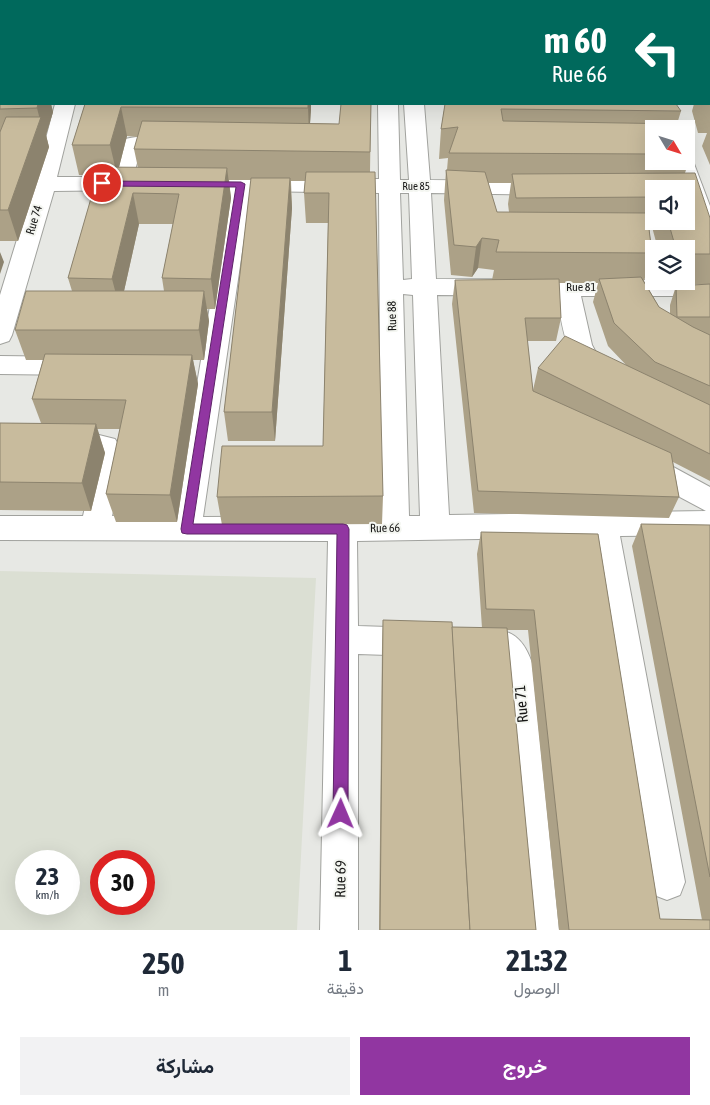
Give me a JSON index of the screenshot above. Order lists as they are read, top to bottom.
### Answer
{
  "streets": {
    "street": [
      "Rue 85",
      "Rue 74",
      "Rue 81",
      "Rue 88",
      "Rue 66",
      "Rue 71",
      "Rue 69"
    ]
  },
  "crossings": [
    ["Rue 85", "Rue 74"],
    ["Rue 85", "Rue 88"],
    ["Rue 81", "Rue 88"],
    ["Rue 88", "Rue 66"],
    ["Rue 66", "Rue 69"],
    ["Rue 71", "Rue 69"]
  ],
  "north": "bottom right",
  "page": {
    "turn": ["60 m", "Rue 66"],
    "speed": "23 km/h",
    "limit": "30",
    "eta": [
      "21:32",
      "الوصول",
      "1",
      "دقيقة",
      "250",
      "m"
    ],
    "buttons": ["خروج", "مشاركة"]
  }
}
